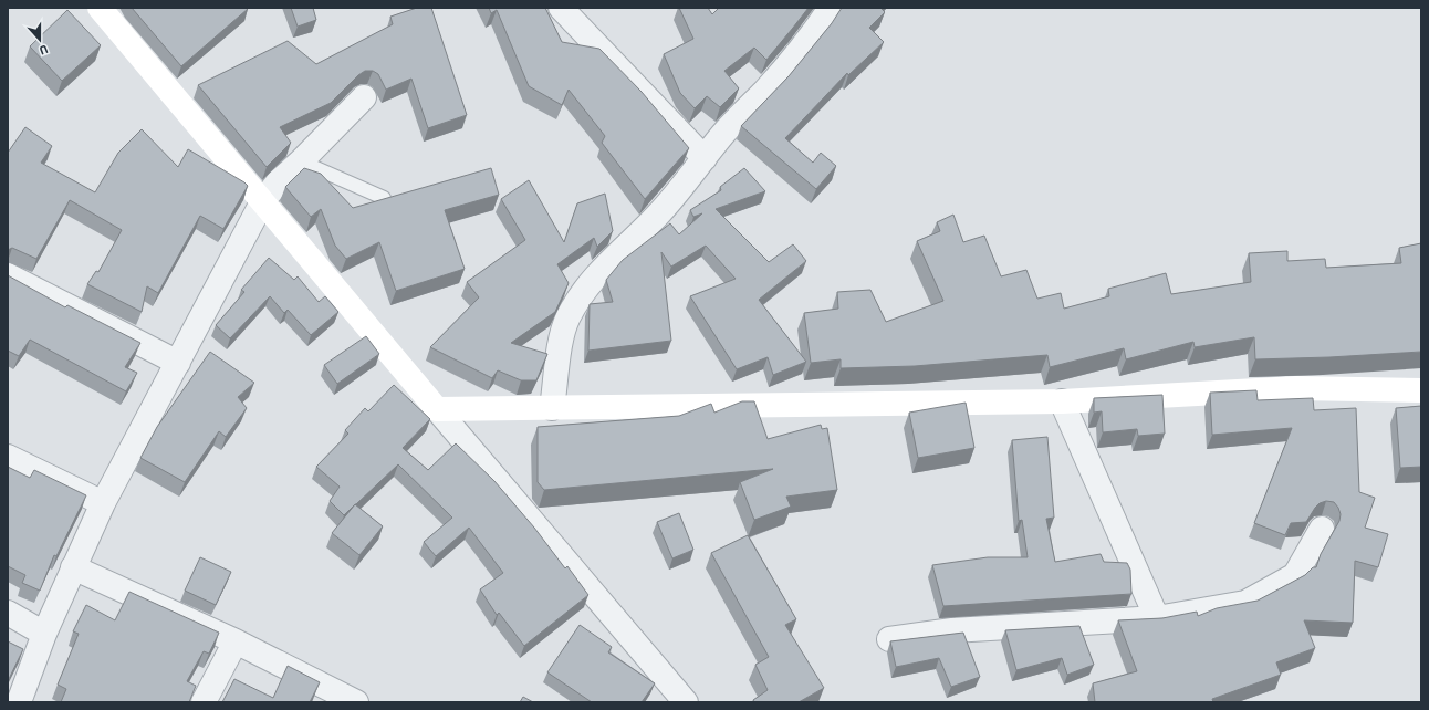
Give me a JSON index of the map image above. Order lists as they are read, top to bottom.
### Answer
{
  "north": "bottom"
}
